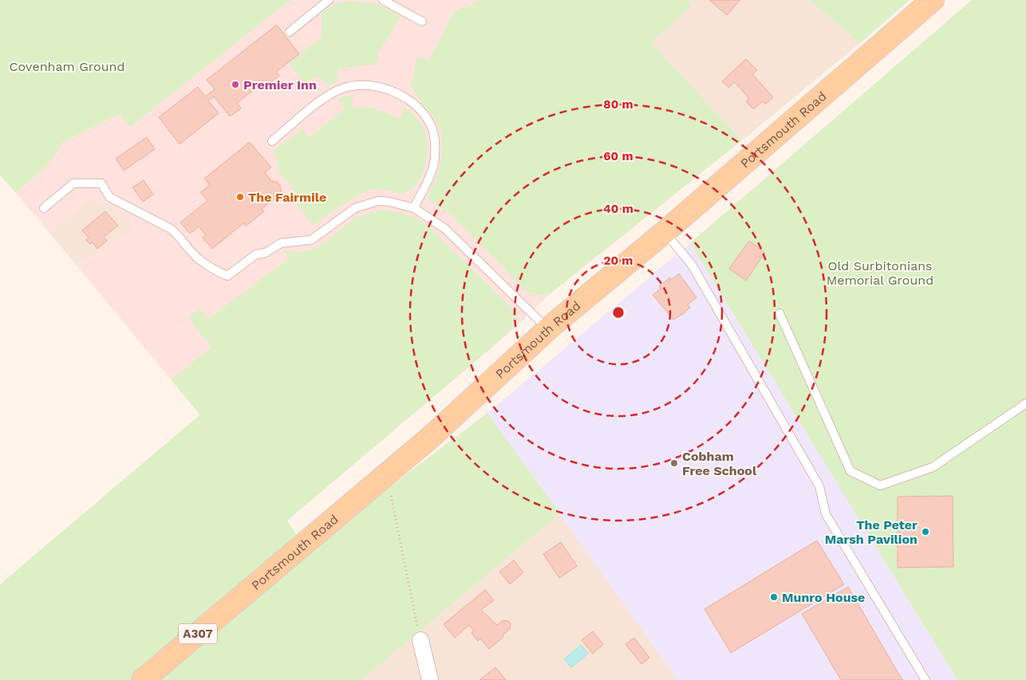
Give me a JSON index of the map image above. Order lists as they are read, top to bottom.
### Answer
{
  "streets": {
    "main road": ["Portsmouth Road", "A307"]
  },
  "parks": ["Covenham Ground", "Old Surbitonians Memorial Ground"],
  "places": [
    "Premier Inn",
    "The Fairmile",
    "Cobham Free School",
    "The Peter Marsh Pavilion",
    "Munro House"
  ],
  "rings": [
    "80 m",
    "60 m",
    "40 m",
    "20 m"
  ]
}
